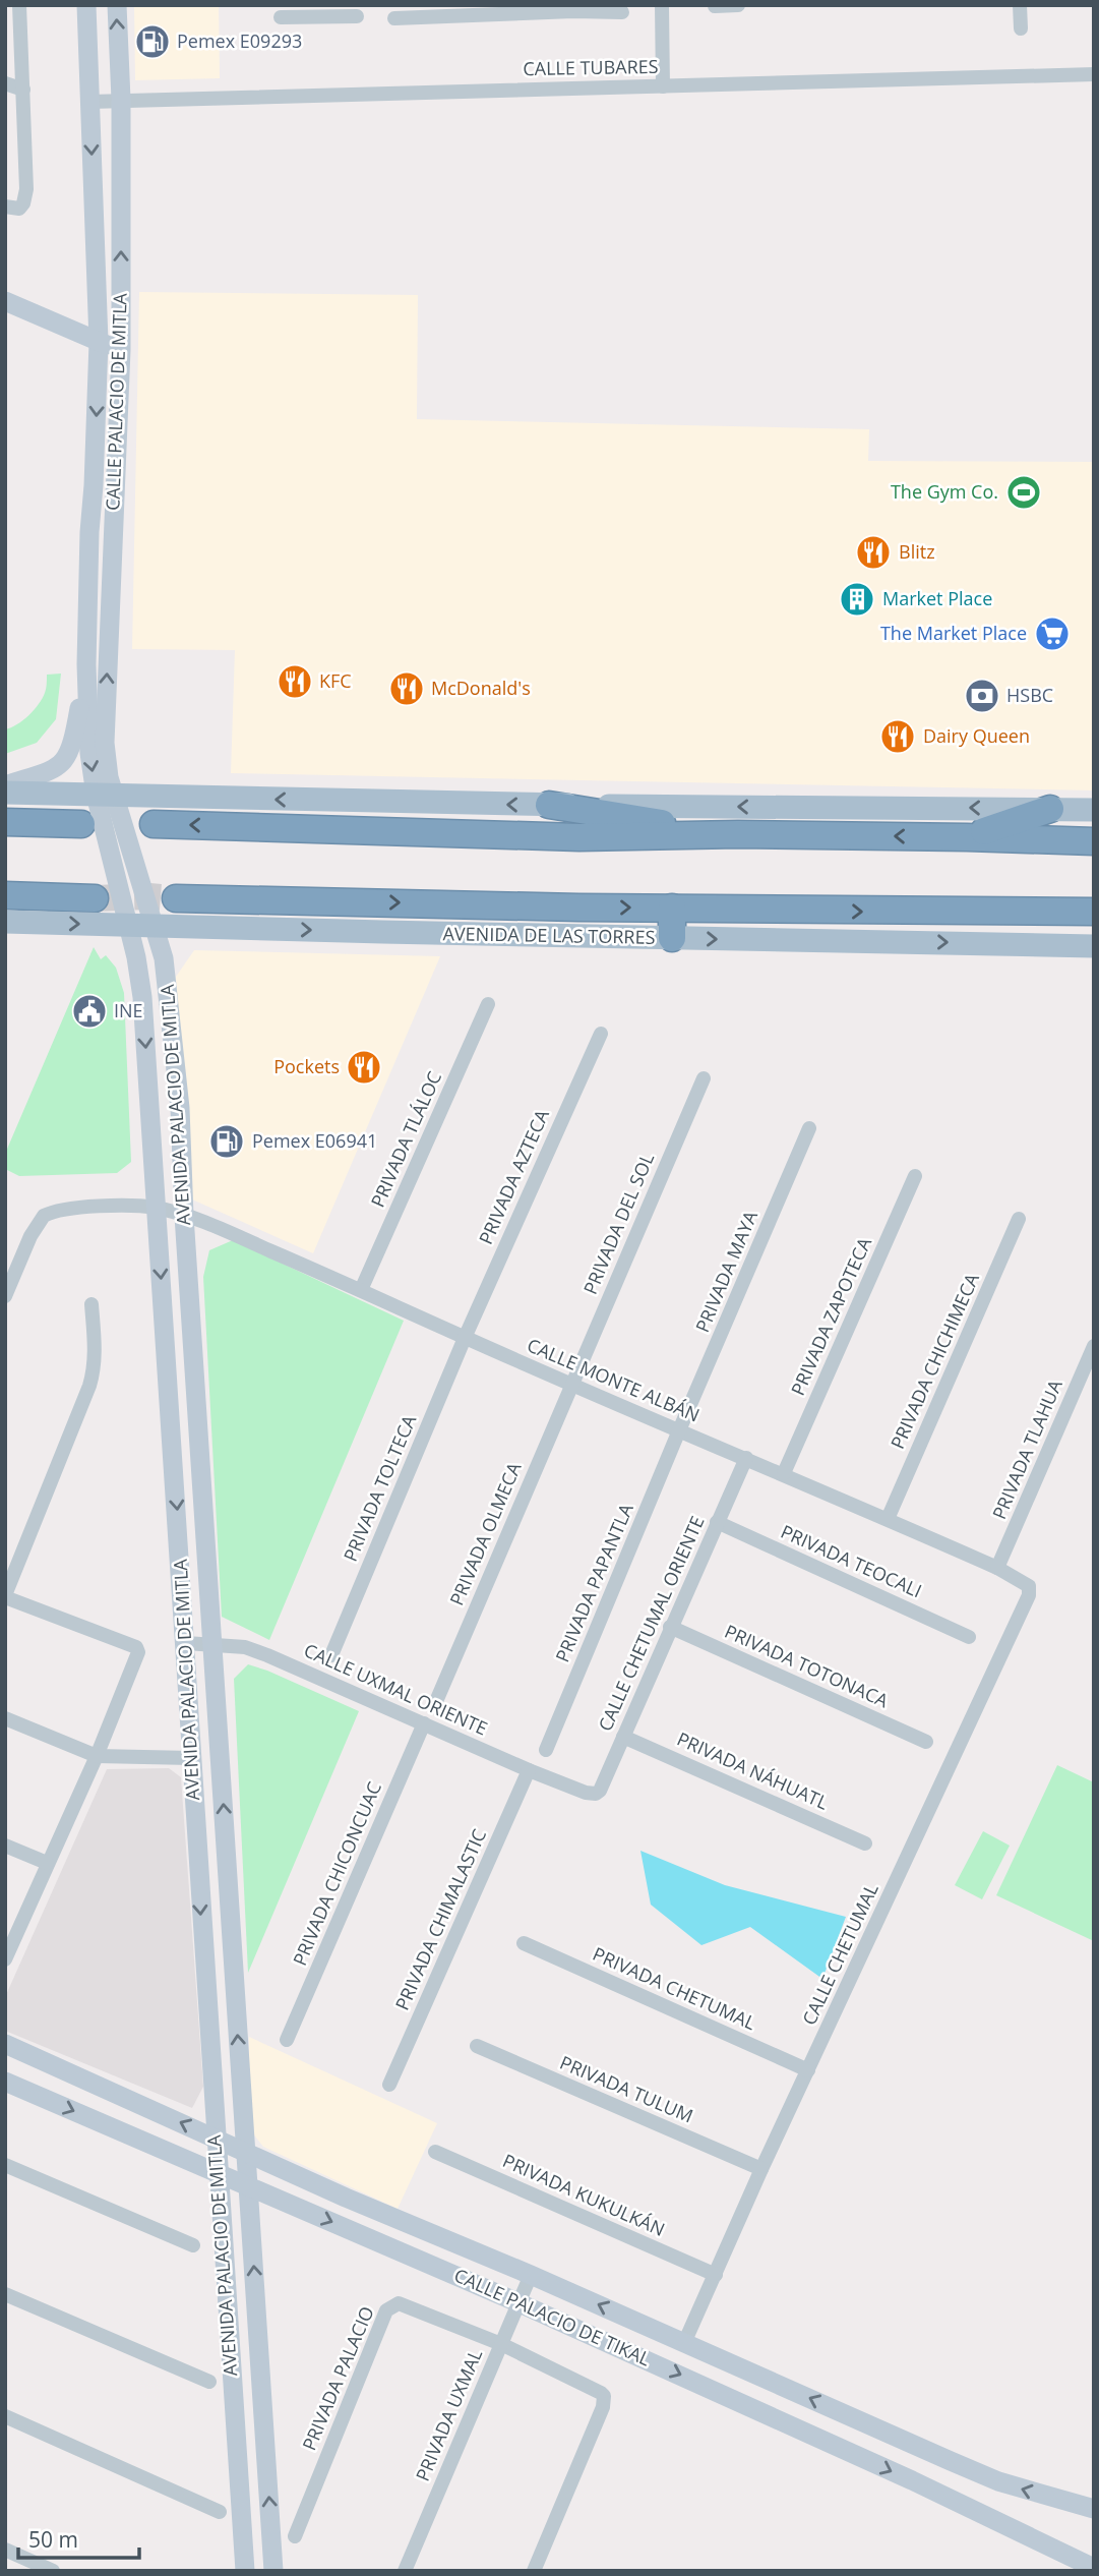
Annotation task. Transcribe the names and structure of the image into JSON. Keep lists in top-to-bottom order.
{
  "streets": {
    "highway": ["AVENIDA DE LAS TORRES"],
    "main road": ["CALLE PALACIO DE MITLA", "AVENIDA PALACIO DE MITLA", "CALLE PALACIO DE TIKAL"],
    "street": [
      "CALLE TUBARES",
      "PRIVADA TLÁLOC",
      "PRIVADA AZTECA",
      "PRIVADA DEL SOL",
      "PRIVADA MAYA",
      "PRIVADA ZAPOTECA",
      "PRIVADA CHICHIMECA",
      "CALLE MONTE ALBÁN",
      "PRIVADA TLAHUA",
      "PRIVADA TOLTECA",
      "PRIVADA OLMECA",
      "PRIVADA TEOCALI",
      "PRIVADA PAPANTLA",
      "CALLE CHETUMAL ORIENTE",
      "PRIVADA TOTONACA",
      "CALLE UXMAL ORIENTE",
      "PRIVADA NÁHUATL",
      "PRIVADA CHICONCUAC",
      "PRIVADA CHIMALASTIC",
      "CALLE CHETUMAL",
      "PRIVADA CHETUMAL",
      "PRIVADA TULUM",
      "PRIVADA KUKULKÁN",
      "PRIVADA PALACIO",
      "PRIVADA UXMAL"
    ]
  },
  "crossings": [
    ["CALLE TUBARES", "CALLE PALACIO DE MITLA"],
    ["CALLE PALACIO DE MITLA", "AVENIDA PALACIO DE MITLA"],
    ["AVENIDA DE LAS TORRES", "AVENIDA PALACIO DE MITLA"],
    ["AVENIDA PALACIO DE MITLA", "CALLE MONTE ALBÁN"],
    ["AVENIDA PALACIO DE MITLA", "CALLE UXMAL ORIENTE"],
    ["AVENIDA PALACIO DE MITLA", "CALLE PALACIO DE TIKAL"],
    ["PRIVADA TLÁLOC", "CALLE MONTE ALBÁN"],
    ["PRIVADA AZTECA", "CALLE MONTE ALBÁN"],
    ["PRIVADA AZTECA", "PRIVADA TOLTECA"],
    ["PRIVADA DEL SOL", "CALLE MONTE ALBÁN"],
    ["PRIVADA DEL SOL", "PRIVADA OLMECA"],
    ["PRIVADA MAYA", "CALLE MONTE ALBÁN"],
    ["PRIVADA MAYA", "PRIVADA PAPANTLA"],
    ["PRIVADA ZAPOTECA", "CALLE MONTE ALBÁN"],
    ["PRIVADA CHICHIMECA", "CALLE MONTE ALBÁN"],
    ["CALLE MONTE ALBÁN", "PRIVADA TLAHUA"],
    ["CALLE MONTE ALBÁN", "PRIVADA TOLTECA"],
    ["CALLE MONTE ALBÁN", "PRIVADA OLMECA"],
    ["CALLE MONTE ALBÁN", "PRIVADA PAPANTLA"],
    ["CALLE MONTE ALBÁN", "CALLE CHETUMAL ORIENTE"],
    ["CALLE MONTE ALBÁN", "CALLE CHETUMAL"],
    ["PRIVADA TEOCALI", "CALLE CHETUMAL ORIENTE"],
    ["CALLE CHETUMAL ORIENTE", "PRIVADA TOTONACA"],
    ["CALLE CHETUMAL ORIENTE", "CALLE UXMAL ORIENTE"],
    ["CALLE CHETUMAL ORIENTE", "PRIVADA NÁHUATL"],
    ["CALLE UXMAL ORIENTE", "PRIVADA CHICONCUAC"],
    ["CALLE UXMAL ORIENTE", "PRIVADA CHIMALASTIC"],
    ["CALLE CHETUMAL", "PRIVADA CHETUMAL"],
    ["CALLE CHETUMAL", "PRIVADA TULUM"],
    ["CALLE CHETUMAL", "PRIVADA KUKULKÁN"],
    ["CALLE CHETUMAL", "CALLE PALACIO DE TIKAL"],
    ["CALLE PALACIO DE TIKAL", "PRIVADA UXMAL"],
    ["PRIVADA PALACIO", "PRIVADA UXMAL"]
  ],
  "places": {
    "fuel station": ["Pemex E09293", "Pemex E06941"],
    "sports": ["The Gym Co."],
    "restaurant": [
      "Blitz",
      "KFC",
      "McDonald's",
      "Dairy Queen",
      "Pockets"
    ],
    "building": ["Market Place"],
    "supermarket": ["The Market Place"],
    "bank": ["HSBC"],
    "public building": ["INE"]
  },
  "scale_bar": "50 m"
}
